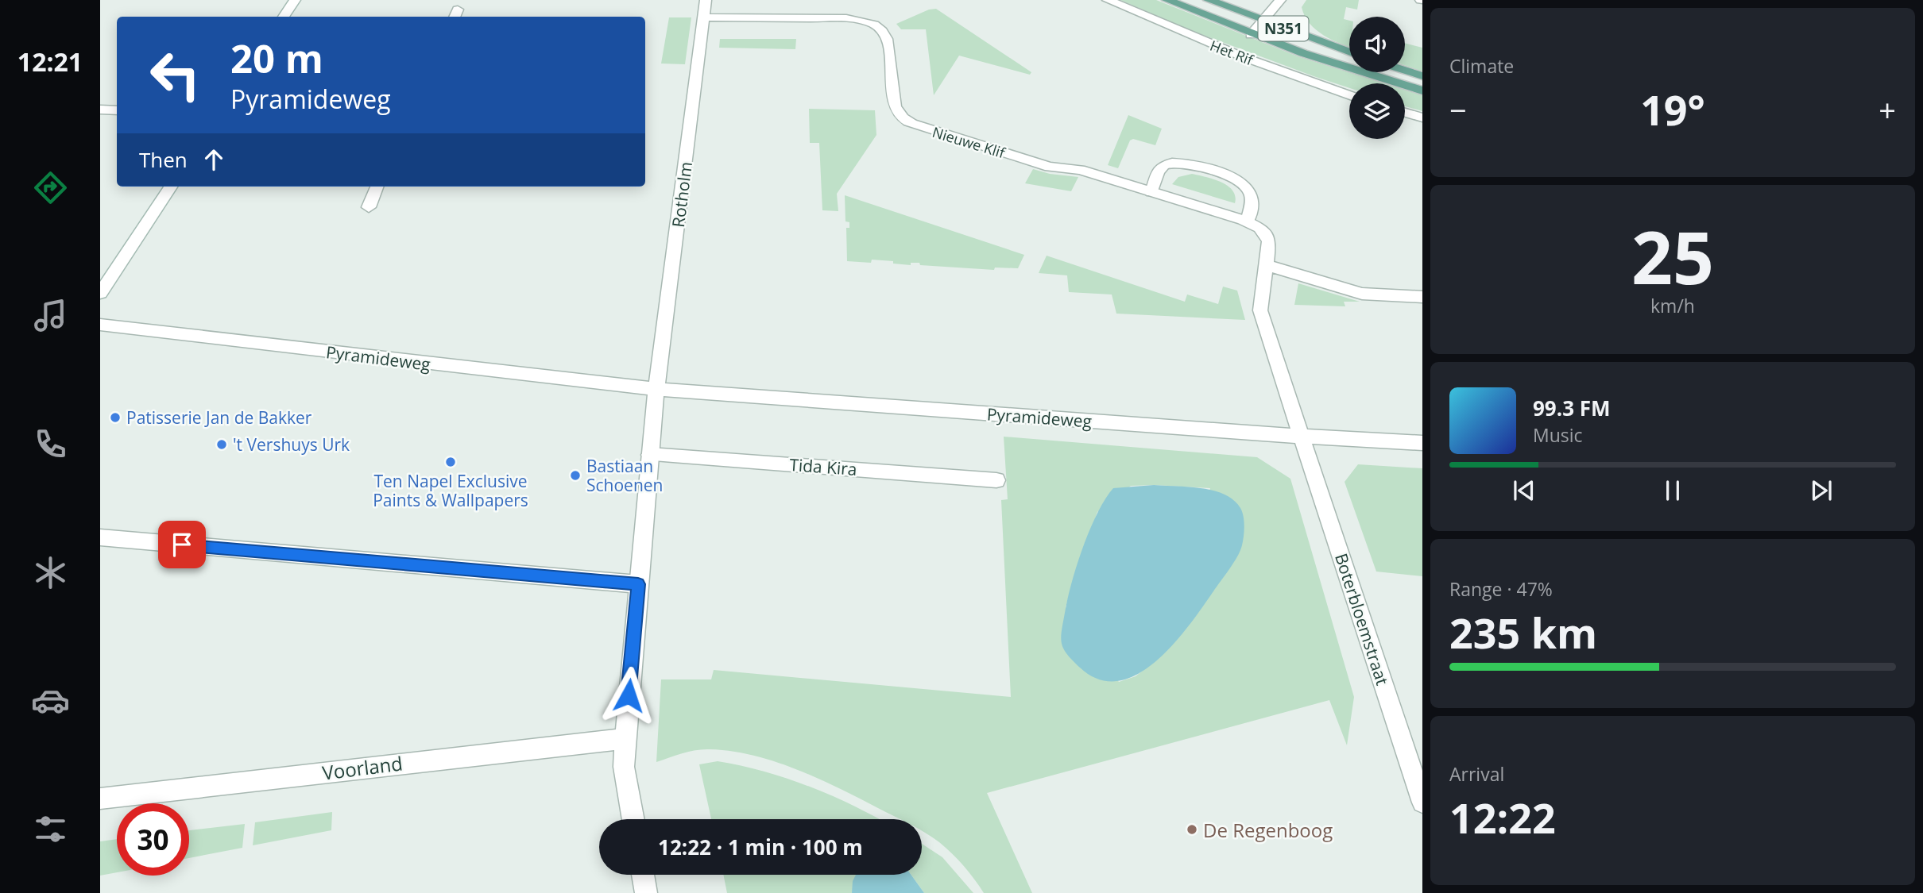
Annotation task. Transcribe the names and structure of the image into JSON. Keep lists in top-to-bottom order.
{
  "streets": {
    "main road": ["N351"],
    "street": [
      "Het Rif",
      "Nieuwe Klif",
      "Rotholm",
      "Pyramideweg",
      "Tida Kira",
      "Boterbloemstraat",
      "Voorland"
    ]
  },
  "crossings": [
    ["Nieuwe Klif", "Rotholm"],
    ["Nieuwe Klif", "Pyramideweg"],
    ["Nieuwe Klif", "Boterbloemstraat"],
    ["Rotholm", "Pyramideweg"],
    ["Pyramideweg", "Boterbloemstraat"]
  ],
  "places": [
    "Patisserie Jan de Bakker",
    "'t Vershuys Urk",
    "Ten Napel Exclusive Paints & Wallpapers",
    "Bastiaan Schoenen",
    "De Regenboog"
  ],
  "page": {
    "tabs": "12:21",
    "tile": [
      "Climate",
      ["25", "km/h"],
      ["Range · 47%", "235 km"],
      ["Arrival", "12:22"]
    ],
    "turn": ["20 m", "Pyramideweg"],
    "heat": ["−", "19°", "+"],
    "then": "Then",
    "song": ["99.3 FM", "Music"],
    "limit": "30",
    "trip": "12:22 · 1 min · 100 m"
  }
}
